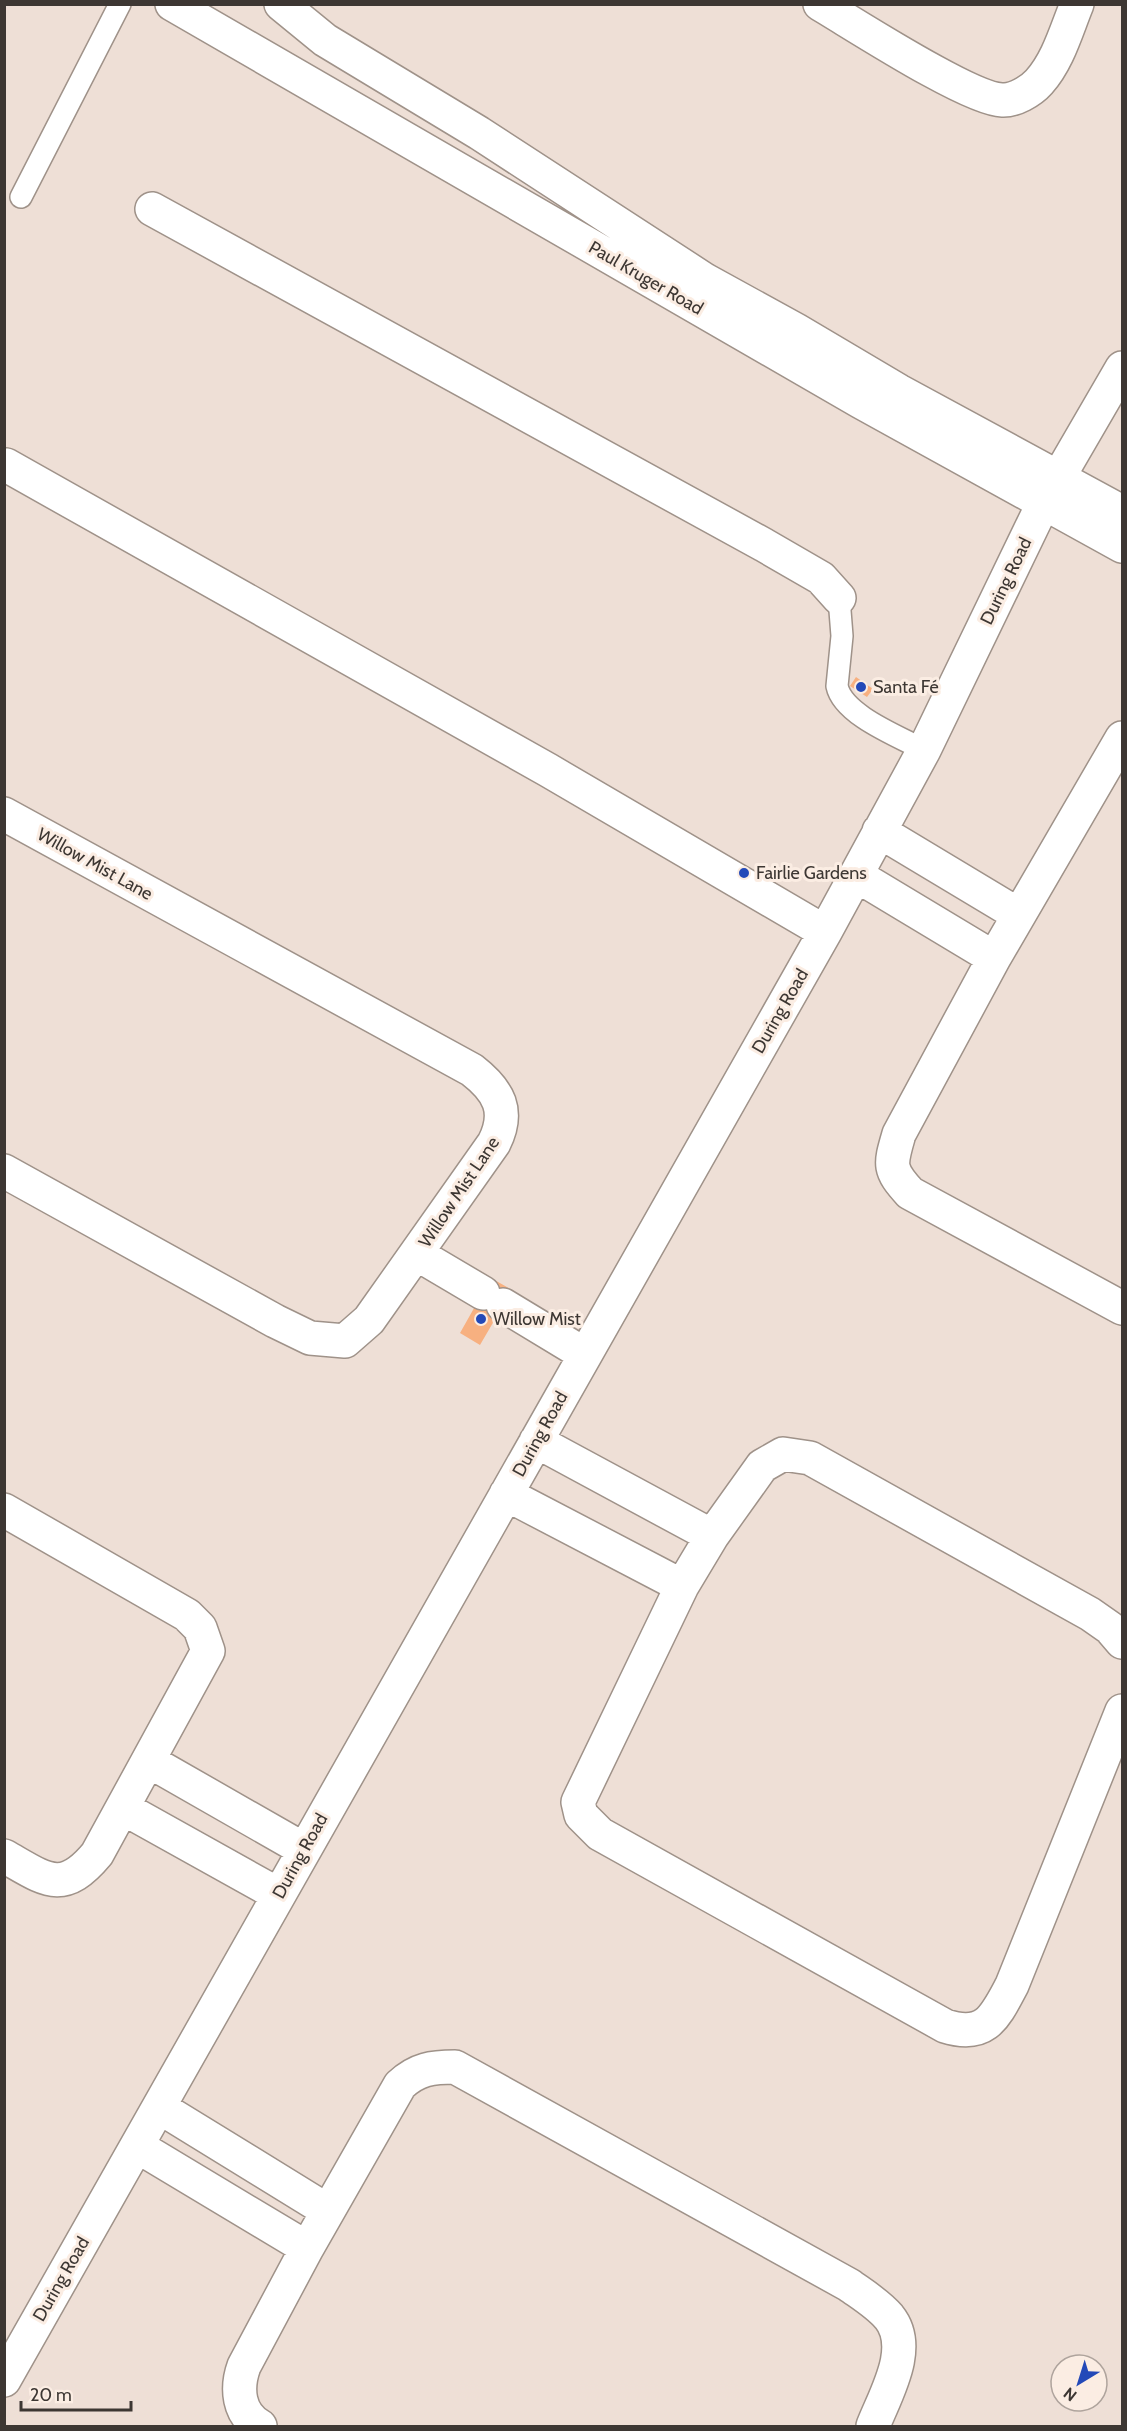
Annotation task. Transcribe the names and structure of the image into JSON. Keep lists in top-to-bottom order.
{
  "streets": {
    "street": ["Paul Kruger Road", "During Road", "Willow Mist Lane"]
  },
  "crossings": [
    ["Paul Kruger Road", "During Road"]
  ],
  "places": ["Santa Fé", "Fairlie Gardens", "Willow Mist"],
  "scale_bar": "20 m",
  "north": "bottom left"
}
